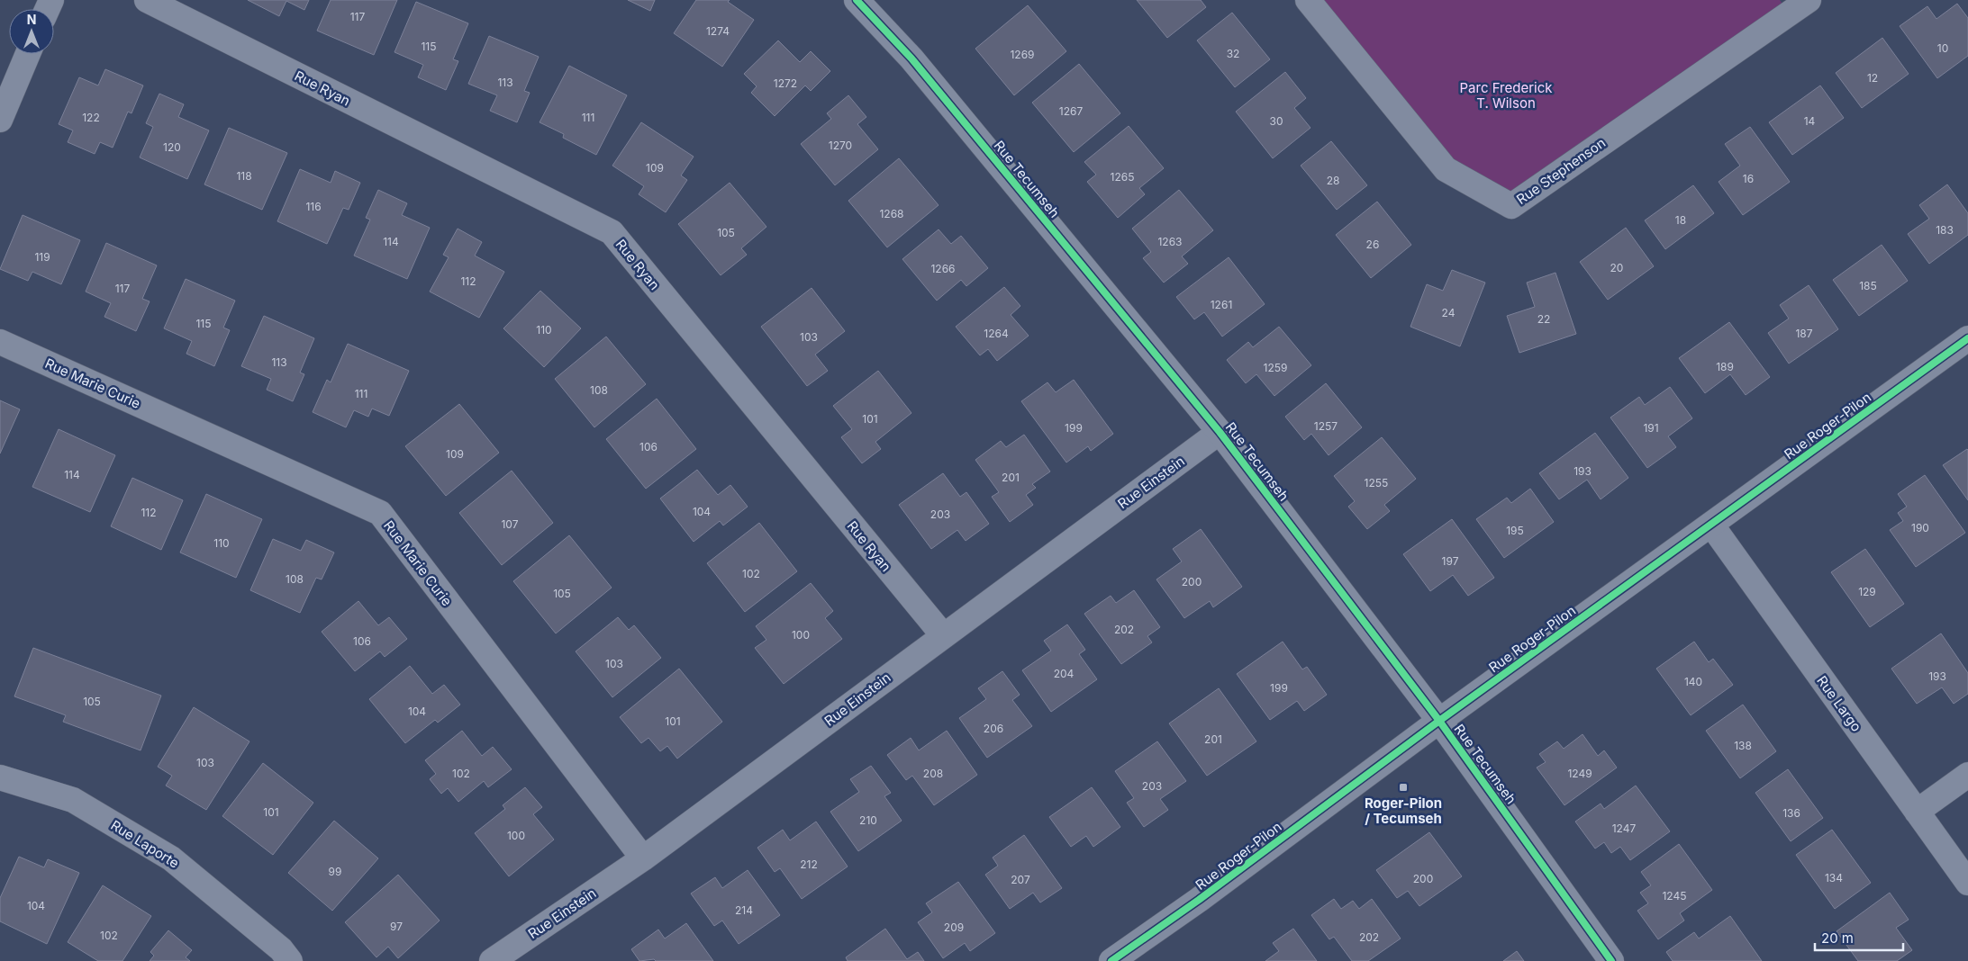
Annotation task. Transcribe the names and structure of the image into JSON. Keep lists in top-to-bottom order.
{
  "streets": {
    "street": [
      "Rue Ryan",
      "Rue Stephenson",
      "Rue Tecumseh",
      "Rue Marie Curie",
      "Rue Roger-Pilon",
      "Rue Einstein",
      "Rue Largo",
      "Rue Laporte"
    ]
  },
  "crossings": [
    ["Rue Ryan", "Rue Einstein"],
    ["Rue Tecumseh", "Rue Roger-Pilon"],
    ["Rue Tecumseh", "Rue Einstein"],
    ["Rue Marie Curie", "Rue Einstein"],
    ["Rue Roger-Pilon", "Rue Largo"]
  ],
  "parks": ["Parc Frederick T. Wilson"],
  "places": {
    "transit": ["Roger-Pilon / Tecumseh"]
  },
  "house_numbers": [
    "117",
    "1274",
    "115",
    "10",
    "32",
    "1269",
    "12",
    "113",
    "1272",
    "1267",
    "122",
    "111",
    "30",
    "14",
    "1270",
    "120",
    "109",
    "118",
    "1265",
    "16",
    "28",
    "116",
    "1268",
    "18",
    "183",
    "105",
    "114",
    "1263",
    "26",
    "119",
    "20",
    "1266",
    "112",
    "185",
    "117",
    "1261",
    "24",
    "22",
    "115",
    "110",
    "1264",
    "187",
    "103",
    "113",
    "189",
    "1259",
    "108",
    "111",
    "101",
    "1257",
    "199",
    "191",
    "106",
    "109",
    "193",
    "114",
    "201",
    "1255",
    "104",
    "112",
    "203",
    "107",
    "190",
    "195",
    "110",
    "197",
    "102",
    "108",
    "200",
    "129",
    "105",
    "202",
    "100",
    "106",
    "103",
    "204",
    "193",
    "140",
    "199",
    "105",
    "104",
    "101",
    "206",
    "201",
    "138",
    "103",
    "102",
    "208",
    "1249",
    "203",
    "101",
    "136",
    "210",
    "1247",
    "100",
    "212",
    "99",
    "134",
    "200",
    "207",
    "1245",
    "104",
    "214",
    "97",
    "209",
    "102",
    "202"
  ],
  "scale_bar": "20 m",
  "north": "top"
}
